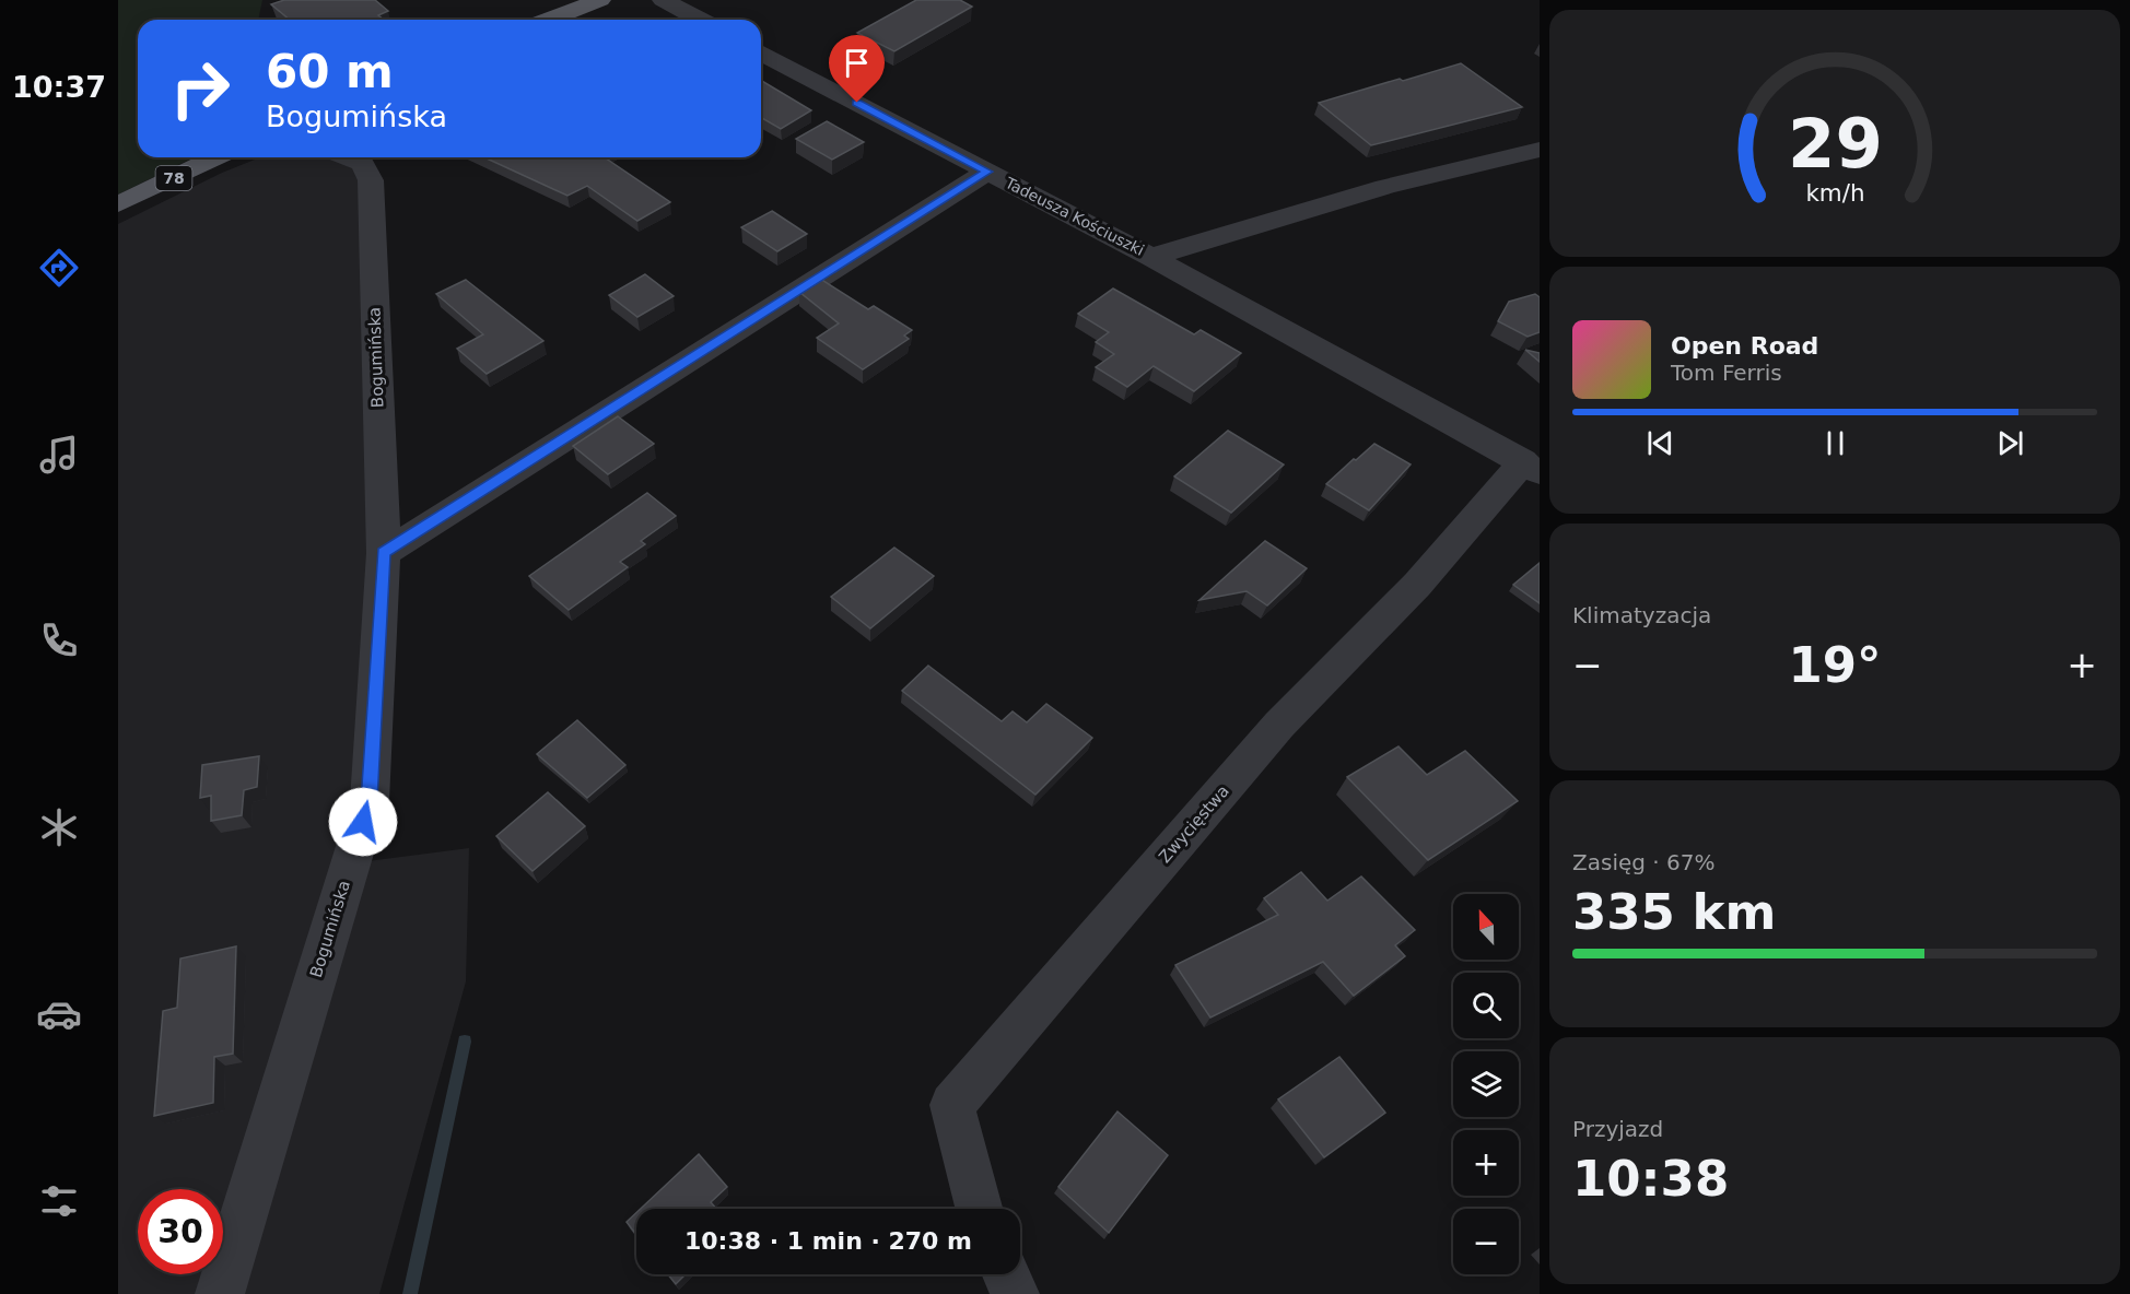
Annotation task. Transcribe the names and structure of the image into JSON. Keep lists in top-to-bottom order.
{
  "streets": {
    "main road": ["78"],
    "street": ["Tadeusza Kościuszki", "Bogumińska", "Zwycięstwa"]
  },
  "crossings": [
    ["Tadeusza Kościuszki", "Zwycięstwa"]
  ],
  "north": "top",
  "page": {
    "tabs": "10:37",
    "turn": ["60 m", "Bogumińska"],
    "song": ["Open Road", "Tom Ferris"],
    "tile": [
      "Klimatyzacja",
      ["Zasięg · 67%", "335 km"],
      ["Przyjazd", "10:38"]
    ],
    "heat": ["−", "19°", "+"],
    "map_buttons": ["+", "−"],
    "limit": "30",
    "trip": "10:38 · 1 min · 270 m",
    "gauge": ["29", "km/h"]
  }
}
